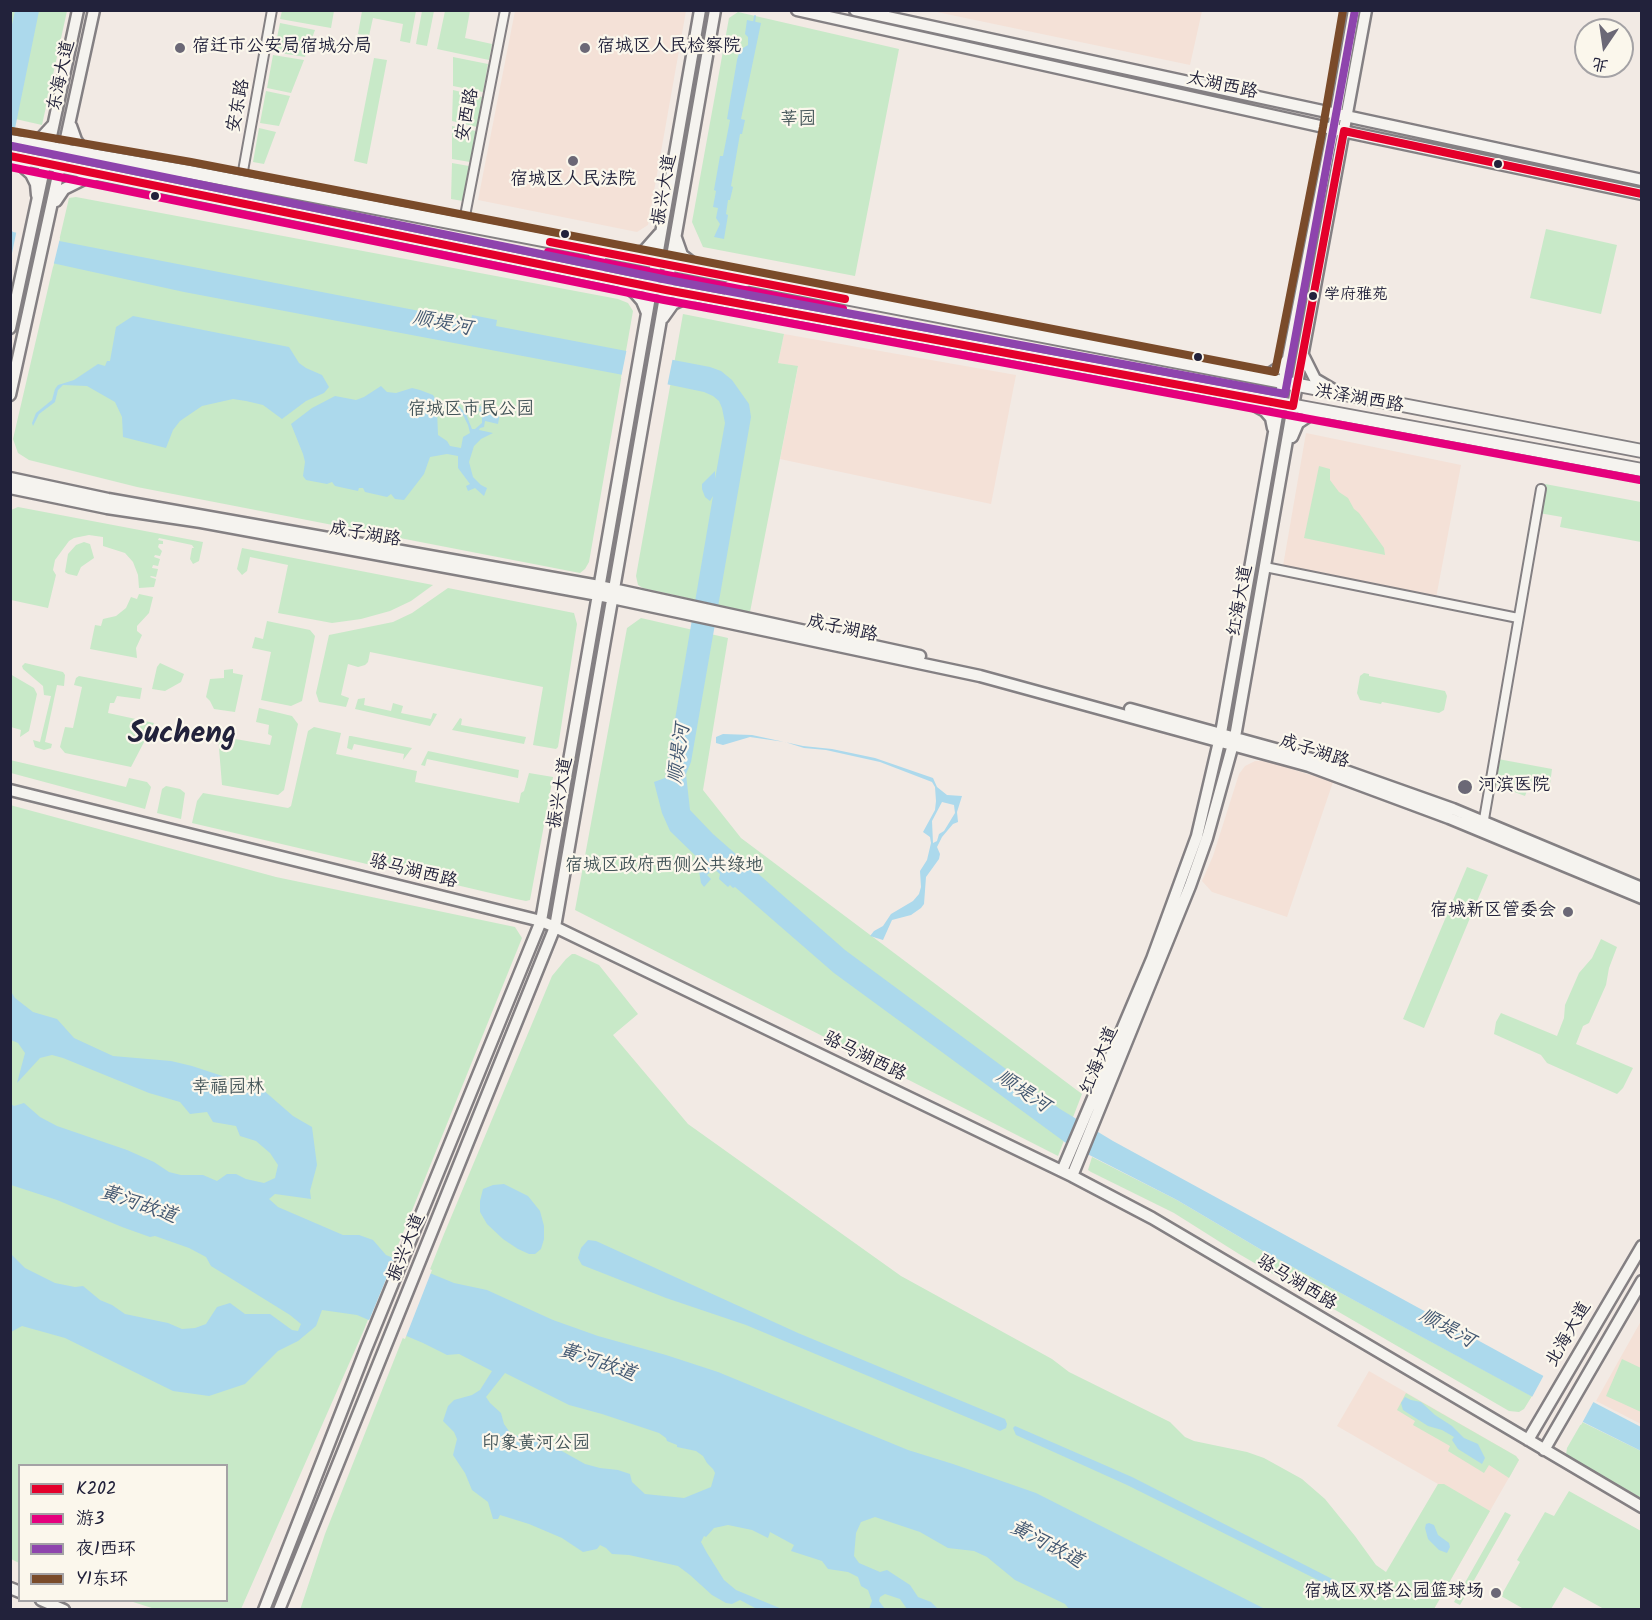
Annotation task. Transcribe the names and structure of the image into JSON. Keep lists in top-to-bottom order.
{
  "streets": {
    "main road": ["洪泽湖西路"],
    "street": [
      "东海大道",
      "太湖西路",
      "安东路",
      "安西路",
      "振兴大道",
      "成子湖路",
      "红海大道",
      "骆马湖西路",
      "北海大道"
    ]
  },
  "crossings": [
    ["东海大道", "洪泽湖西路"],
    ["太湖西路", "红海大道"],
    ["安西路", "洪泽湖西路"],
    ["振兴大道", "洪泽湖西路"],
    ["振兴大道", "成子湖路"],
    ["振兴大道", "骆马湖西路"],
    ["洪泽湖西路", "红海大道"],
    ["成子湖路", "红海大道"],
    ["红海大道", "骆马湖西路"],
    ["骆马湖西路", "北海大道"]
  ],
  "districts": ["Sucheng"],
  "water": ["顺堤河", "黄河故道"],
  "parks": [
    "莘园",
    "宿城区市民公园",
    "宿城区政府西侧公共绿地",
    "幸福园林",
    "印象黄河公园"
  ],
  "places": [
    "宿迁市公安局宿城分局",
    "宿城区人民检察院",
    "宿城区人民法院",
    "学府雅苑",
    "河滨医院",
    "宿城新区管委会",
    "宿城区双塔公园篮球场"
  ],
  "lines": [
    "transit line 夜1西环",
    "transit line Y1东环",
    "transit line K202",
    "transit line 游3"
  ],
  "legend": [
    "K202",
    "游3",
    "夜1西环",
    "Y1东环"
  ],
  "north": "bottom"
}
